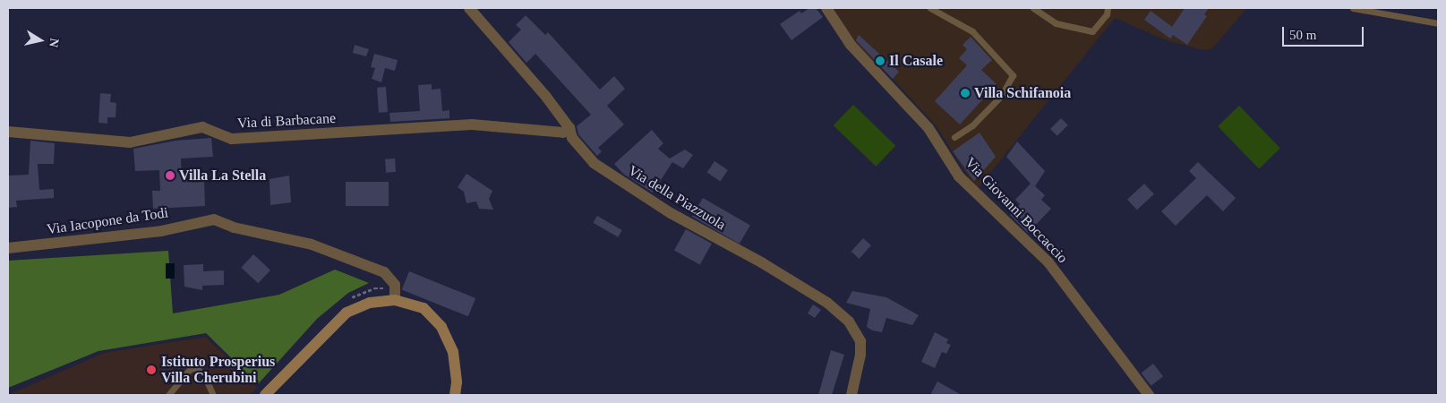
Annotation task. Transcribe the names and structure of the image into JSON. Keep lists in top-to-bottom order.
{
  "streets": {
    "street": [
      "Via di Barbacane",
      "Via della Piazzuola",
      "Via Giovanni Boccaccio",
      "Via Iacopone da Todi"
    ]
  },
  "crossings": [
    ["Via di Barbacane", "Via della Piazzuola"]
  ],
  "places": [
    "Il Casale",
    "Villa Schifanoia",
    "Villa La Stella",
    "Istituto Prosperius Villa Cherubini"
  ],
  "scale_bar": "50 m",
  "north": "right"
}
